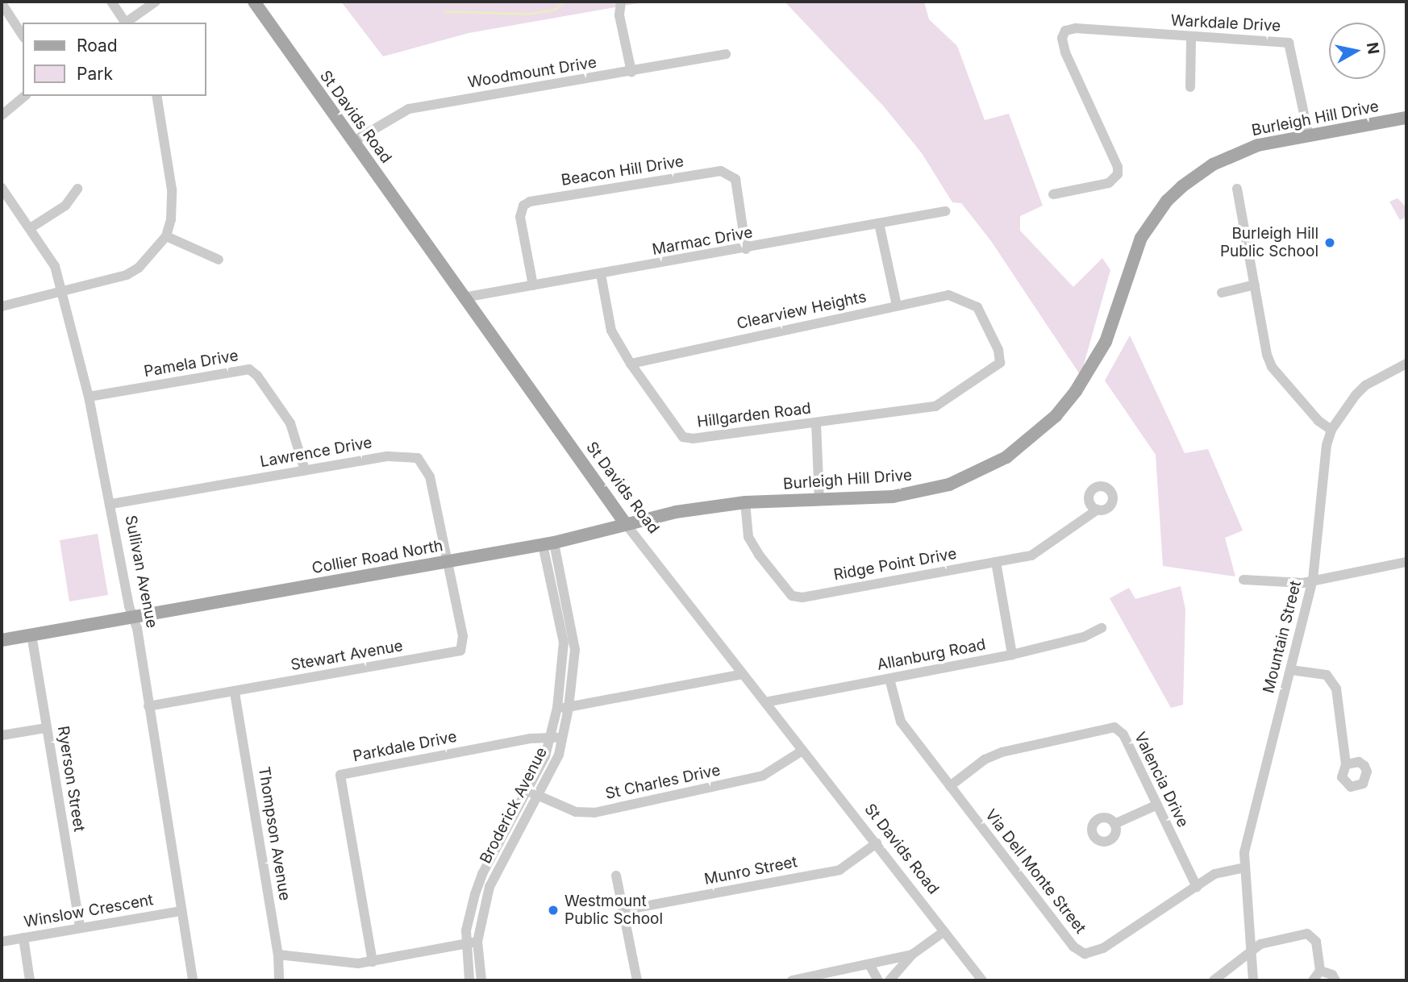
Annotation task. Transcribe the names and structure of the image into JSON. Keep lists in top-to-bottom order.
{
  "streets": {
    "main road": ["St Davids Road", "Burleigh Hill Drive", "Collier Road North"],
    "street": [
      "Warkdale Drive",
      "Woodmount Drive",
      "Beacon Hill Drive",
      "Marmac Drive",
      "Clearview Heights",
      "Pamela Drive",
      "Hillgarden Road",
      "Lawrence Drive",
      "Ridge Point Drive",
      "Sullivan Avenue",
      "Mountain Street",
      "Allanburg Road",
      "Stewart Avenue",
      "Parkdale Drive",
      "Ryerson Street",
      "Valencia Drive",
      "St Charles Drive",
      "Broderick Avenue",
      "Thompson Avenue",
      "Munro Street",
      "Via Dell Monte Street",
      "Winslow Crescent"
    ]
  },
  "crossings": [
    ["Warkdale Drive", "Burleigh Hill Drive"],
    ["Woodmount Drive", "St Davids Road"],
    ["St Davids Road", "Burleigh Hill Drive"],
    ["St Davids Road", "Marmac Drive"],
    ["St Davids Road", "Collier Road North"],
    ["St Davids Road", "Allanburg Road"],
    ["St Davids Road", "St Charles Drive"],
    ["St Davids Road", "Munro Street"],
    ["Burleigh Hill Drive", "Collier Road North"],
    ["Burleigh Hill Drive", "Ridge Point Drive"],
    ["Beacon Hill Drive", "Marmac Drive"],
    ["Marmac Drive", "Hillgarden Road"],
    ["Clearview Heights", "Hillgarden Road"],
    ["Pamela Drive", "Lawrence Drive"],
    ["Pamela Drive", "Sullivan Avenue"],
    ["Lawrence Drive", "Collier Road North"],
    ["Lawrence Drive", "Sullivan Avenue"],
    ["Lawrence Drive", "Stewart Avenue"],
    ["Collier Road North", "Sullivan Avenue"],
    ["Collier Road North", "Stewart Avenue"],
    ["Collier Road North", "Ryerson Street"],
    ["Collier Road North", "Broderick Avenue"],
    ["Sullivan Avenue", "Stewart Avenue"],
    ["Sullivan Avenue", "Winslow Crescent"],
    ["Mountain Street", "Via Dell Monte Street"],
    ["Allanburg Road", "Via Dell Monte Street"],
    ["Stewart Avenue", "Thompson Avenue"],
    ["Parkdale Drive", "Broderick Avenue"],
    ["Ryerson Street", "Winslow Crescent"],
    ["Valencia Drive", "Via Dell Monte Street"],
    ["St Charles Drive", "Broderick Avenue"]
  ],
  "places": ["Burleigh Hill Public School", "Westmount Public School"],
  "legend": ["Road", "Park"],
  "north": "right"
}
